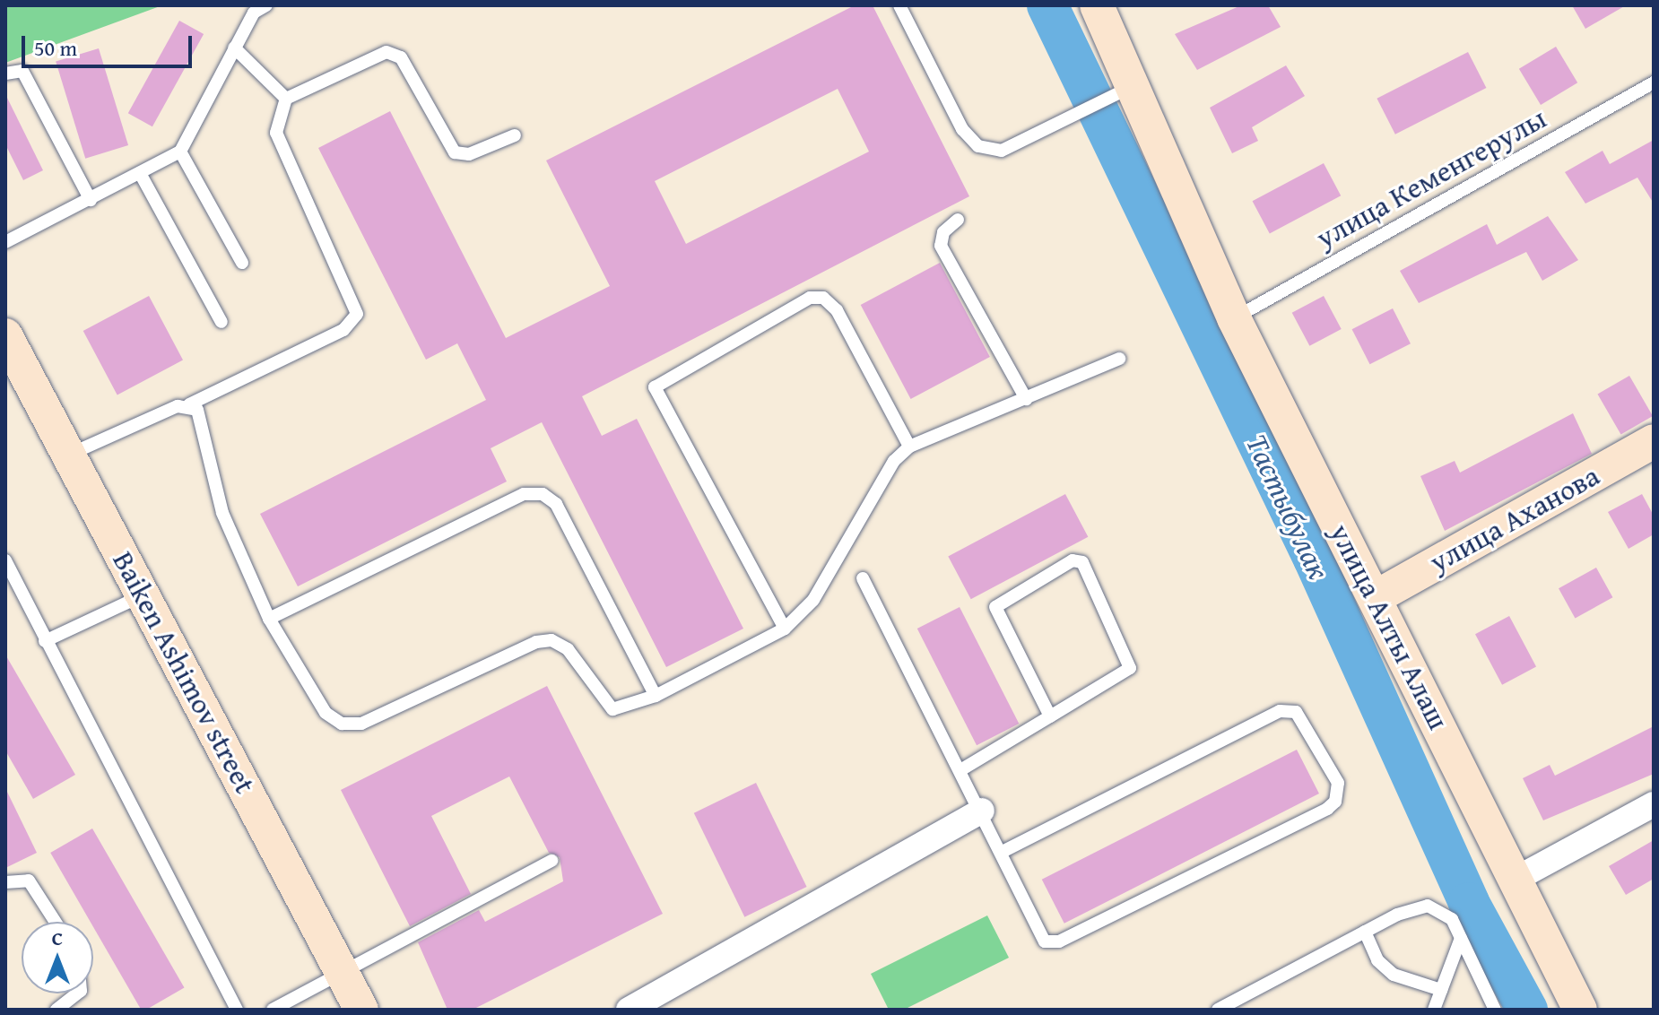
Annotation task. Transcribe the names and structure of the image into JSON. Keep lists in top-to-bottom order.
{
  "streets": {
    "street": ["улица Аханова", "улица Алты Алаш", "Baiken Ashimov street"],
    "lane": ["улица Кеменгерулы"]
  },
  "crossings": [
    ["улица Кеменгерулы", "улица Алты Алаш"],
    ["улица Аханова", "улица Алты Алаш"]
  ],
  "water": ["Тастыбулак"],
  "scale_bar": "50 m",
  "north": "top"
}
